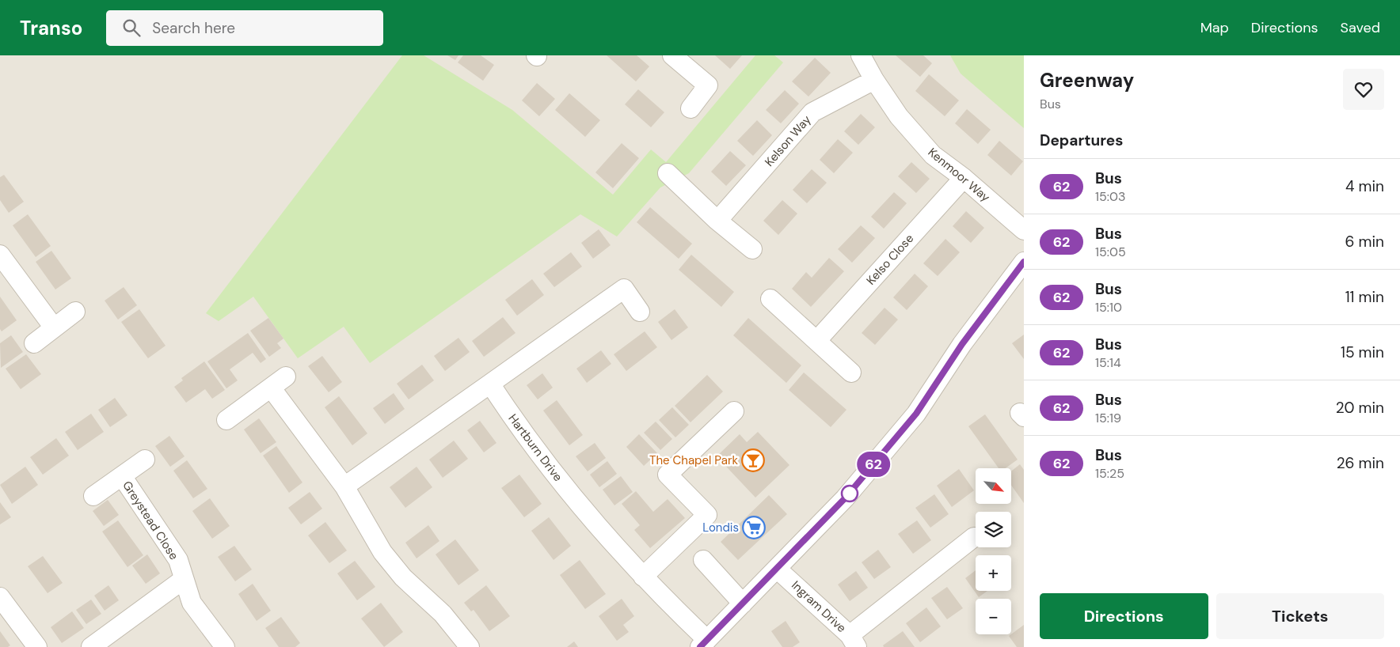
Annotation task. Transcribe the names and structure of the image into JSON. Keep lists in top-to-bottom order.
{
  "streets": {
    "street": [
      "Kelson Way",
      "Kenmoor Way",
      "Kelso Close",
      "Hartburn Drive",
      "Greystead Close",
      "Ingram Drive"
    ]
  },
  "crossings": [
    ["Kelson Way", "Kenmoor Way"],
    ["Kenmoor Way", "Kelso Close"]
  ],
  "places": {
    "bar": ["The Chapel Park"],
    "supermarket": ["Londis"]
  },
  "lines": ["bus line 62"],
  "north": "bottom right",
  "page": {
    "header": "Transo",
    "search": "Search here",
    "nav": ["Map", "Directions", "Saved"],
    "on_map": "62",
    "heading": [
      ["Greenway", "Bus"],
      "Departures"
    ],
    "list": [
      {
        "mark": "62",
        "name": "Bus",
        "note": "15:03",
        "value": "4 min"
      },
      {
        "mark": "62",
        "name": "Bus",
        "note": "15:05",
        "value": "6 min"
      },
      {
        "mark": "62",
        "name": "Bus",
        "note": "15:10",
        "value": "11 min"
      },
      {
        "mark": "62",
        "name": "Bus",
        "note": "15:14",
        "value": "15 min"
      },
      {
        "mark": "62",
        "name": "Bus",
        "note": "15:19",
        "value": "20 min"
      },
      {
        "mark": "62",
        "name": "Bus",
        "note": "15:25",
        "value": "26 min"
      }
    ],
    "map_buttons": ["+", "−"],
    "buttons": ["Directions", "Tickets"]
  }
}
